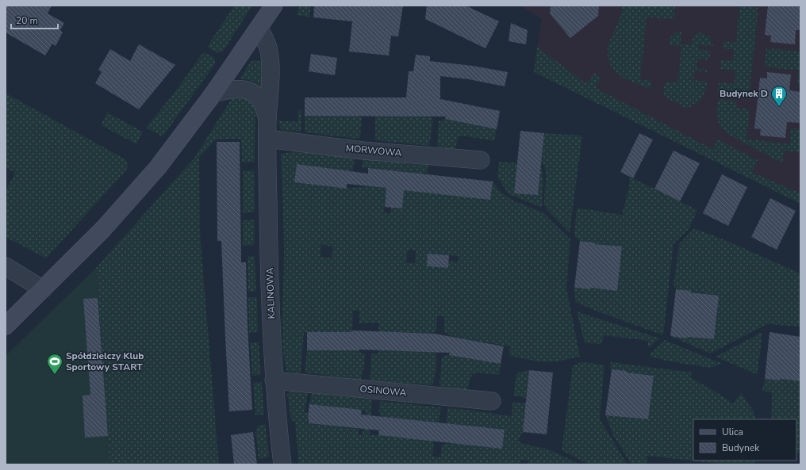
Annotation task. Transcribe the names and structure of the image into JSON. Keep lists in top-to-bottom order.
{
  "streets": {
    "street": ["MORWOWA", "KALINOWA", "OSINOWA"]
  },
  "crossings": [
    ["MORWOWA", "KALINOWA"],
    ["KALINOWA", "OSINOWA"]
  ],
  "places": {
    "building": ["Budynek D"],
    "sports": ["Spółdzielczy Klub Sportowy START"]
  },
  "legend": ["Ulica", "Budynek"],
  "scale_bar": "20 m"
}
